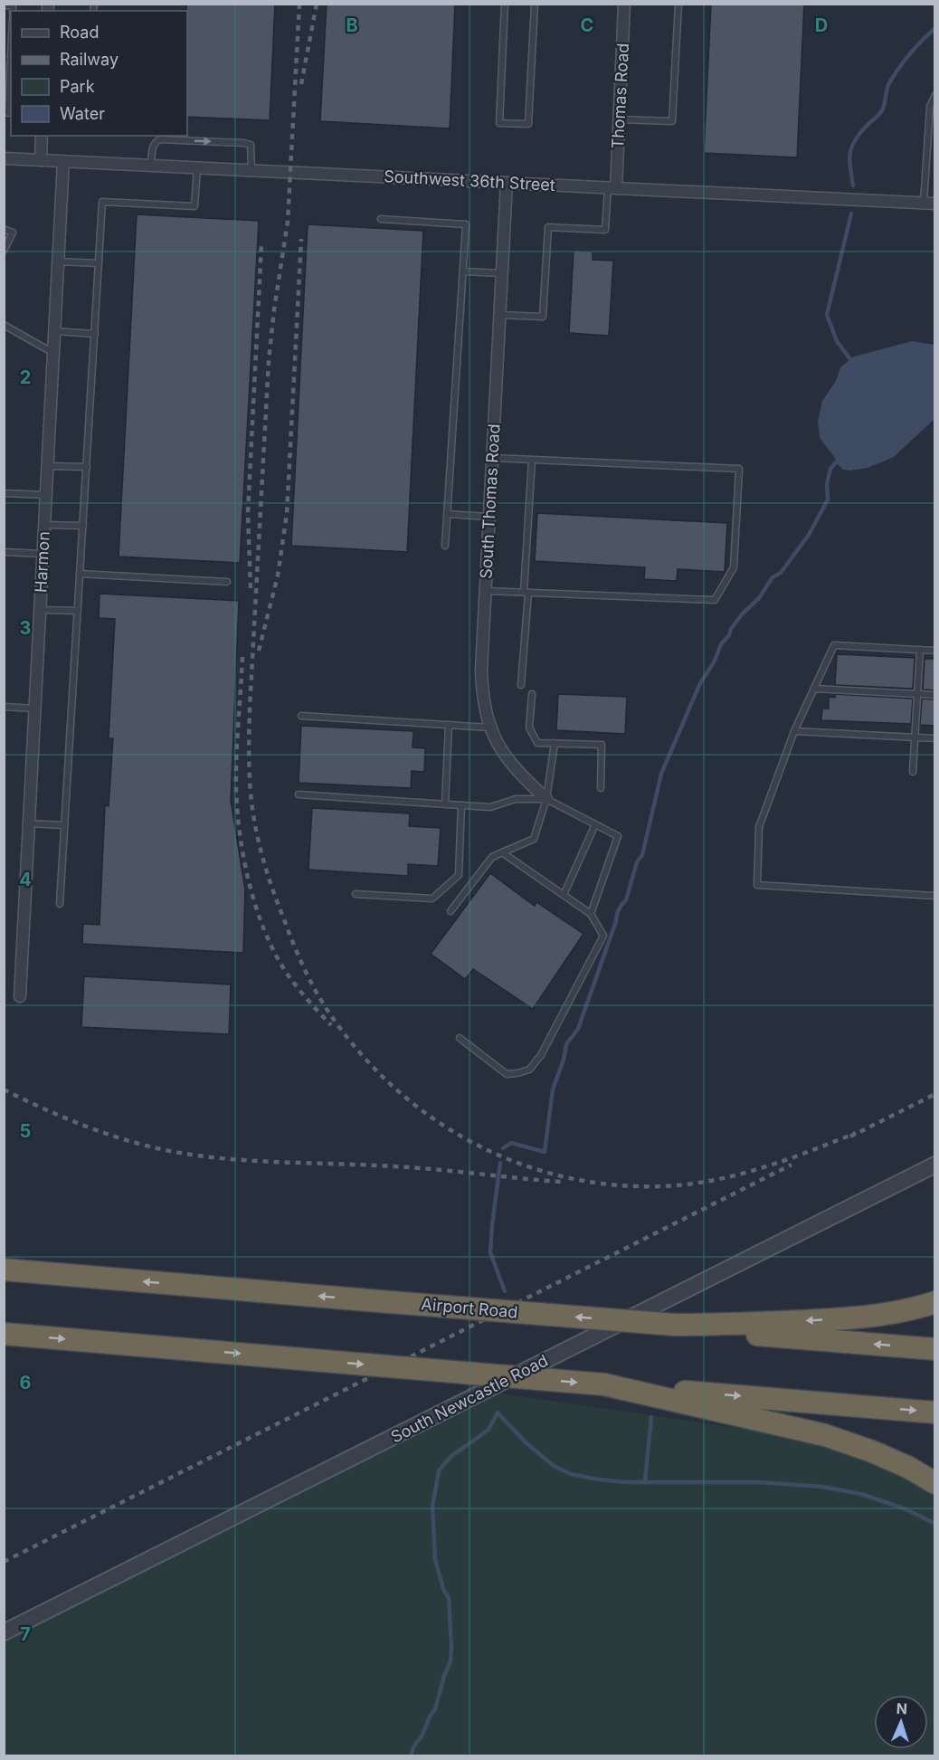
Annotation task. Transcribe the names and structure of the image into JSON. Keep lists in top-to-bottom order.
{
  "streets": {
    "highway": ["Airport Road"],
    "street": [
      "Thomas Road",
      "Southwest 36th Street",
      "South Thomas Road",
      "Harmon",
      "South Newcastle Road"
    ]
  },
  "crossings": [
    ["Thomas Road", "Southwest 36th Street"],
    ["Southwest 36th Street", "South Thomas Road"],
    ["Southwest 36th Street", "Harmon"]
  ],
  "legend": [
    "Road",
    "Railway",
    "Park",
    "Water"
  ],
  "north": "top",
  "grid": {
    "columns": ["B", "C", "D"],
    "rows": [
      "2",
      "3",
      "4",
      "5",
      "6",
      "7"
    ]
  }
}
